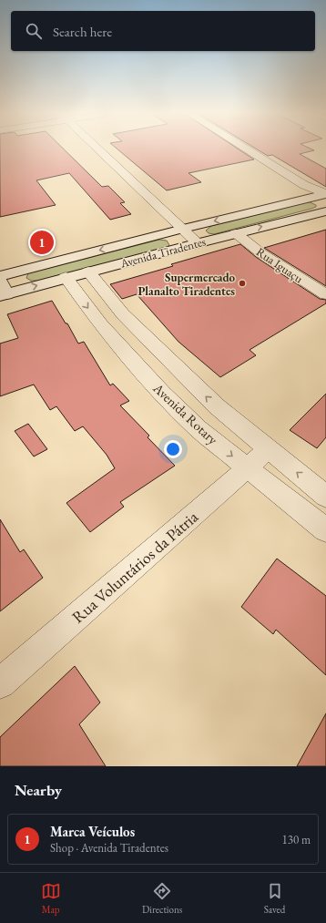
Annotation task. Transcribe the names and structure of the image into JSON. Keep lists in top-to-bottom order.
{
  "streets": {
    "main road": ["Avenida Tiradentes"],
    "street": ["Rua Iguaçu", "Avenida Rotary", "Rua Voluntários da Pátria"]
  },
  "crossings": [
    ["Avenida Tiradentes", "Rua Iguaçu"],
    ["Avenida Tiradentes", "Avenida Rotary"],
    ["Avenida Rotary", "Rua Voluntários da Pátria"]
  ],
  "places": ["Supermercado Planalto Tiradentes"],
  "page": {
    "search": "Search here",
    "pins": "1",
    "heading": "Nearby",
    "list": [
      {
        "mark": "1",
        "name": "Marca Veículos",
        "note": "Shop · Avenida Tiradentes",
        "value": "130 m"
      }
    ],
    "nav": ["Map", "Directions", "Saved"]
  }
}
